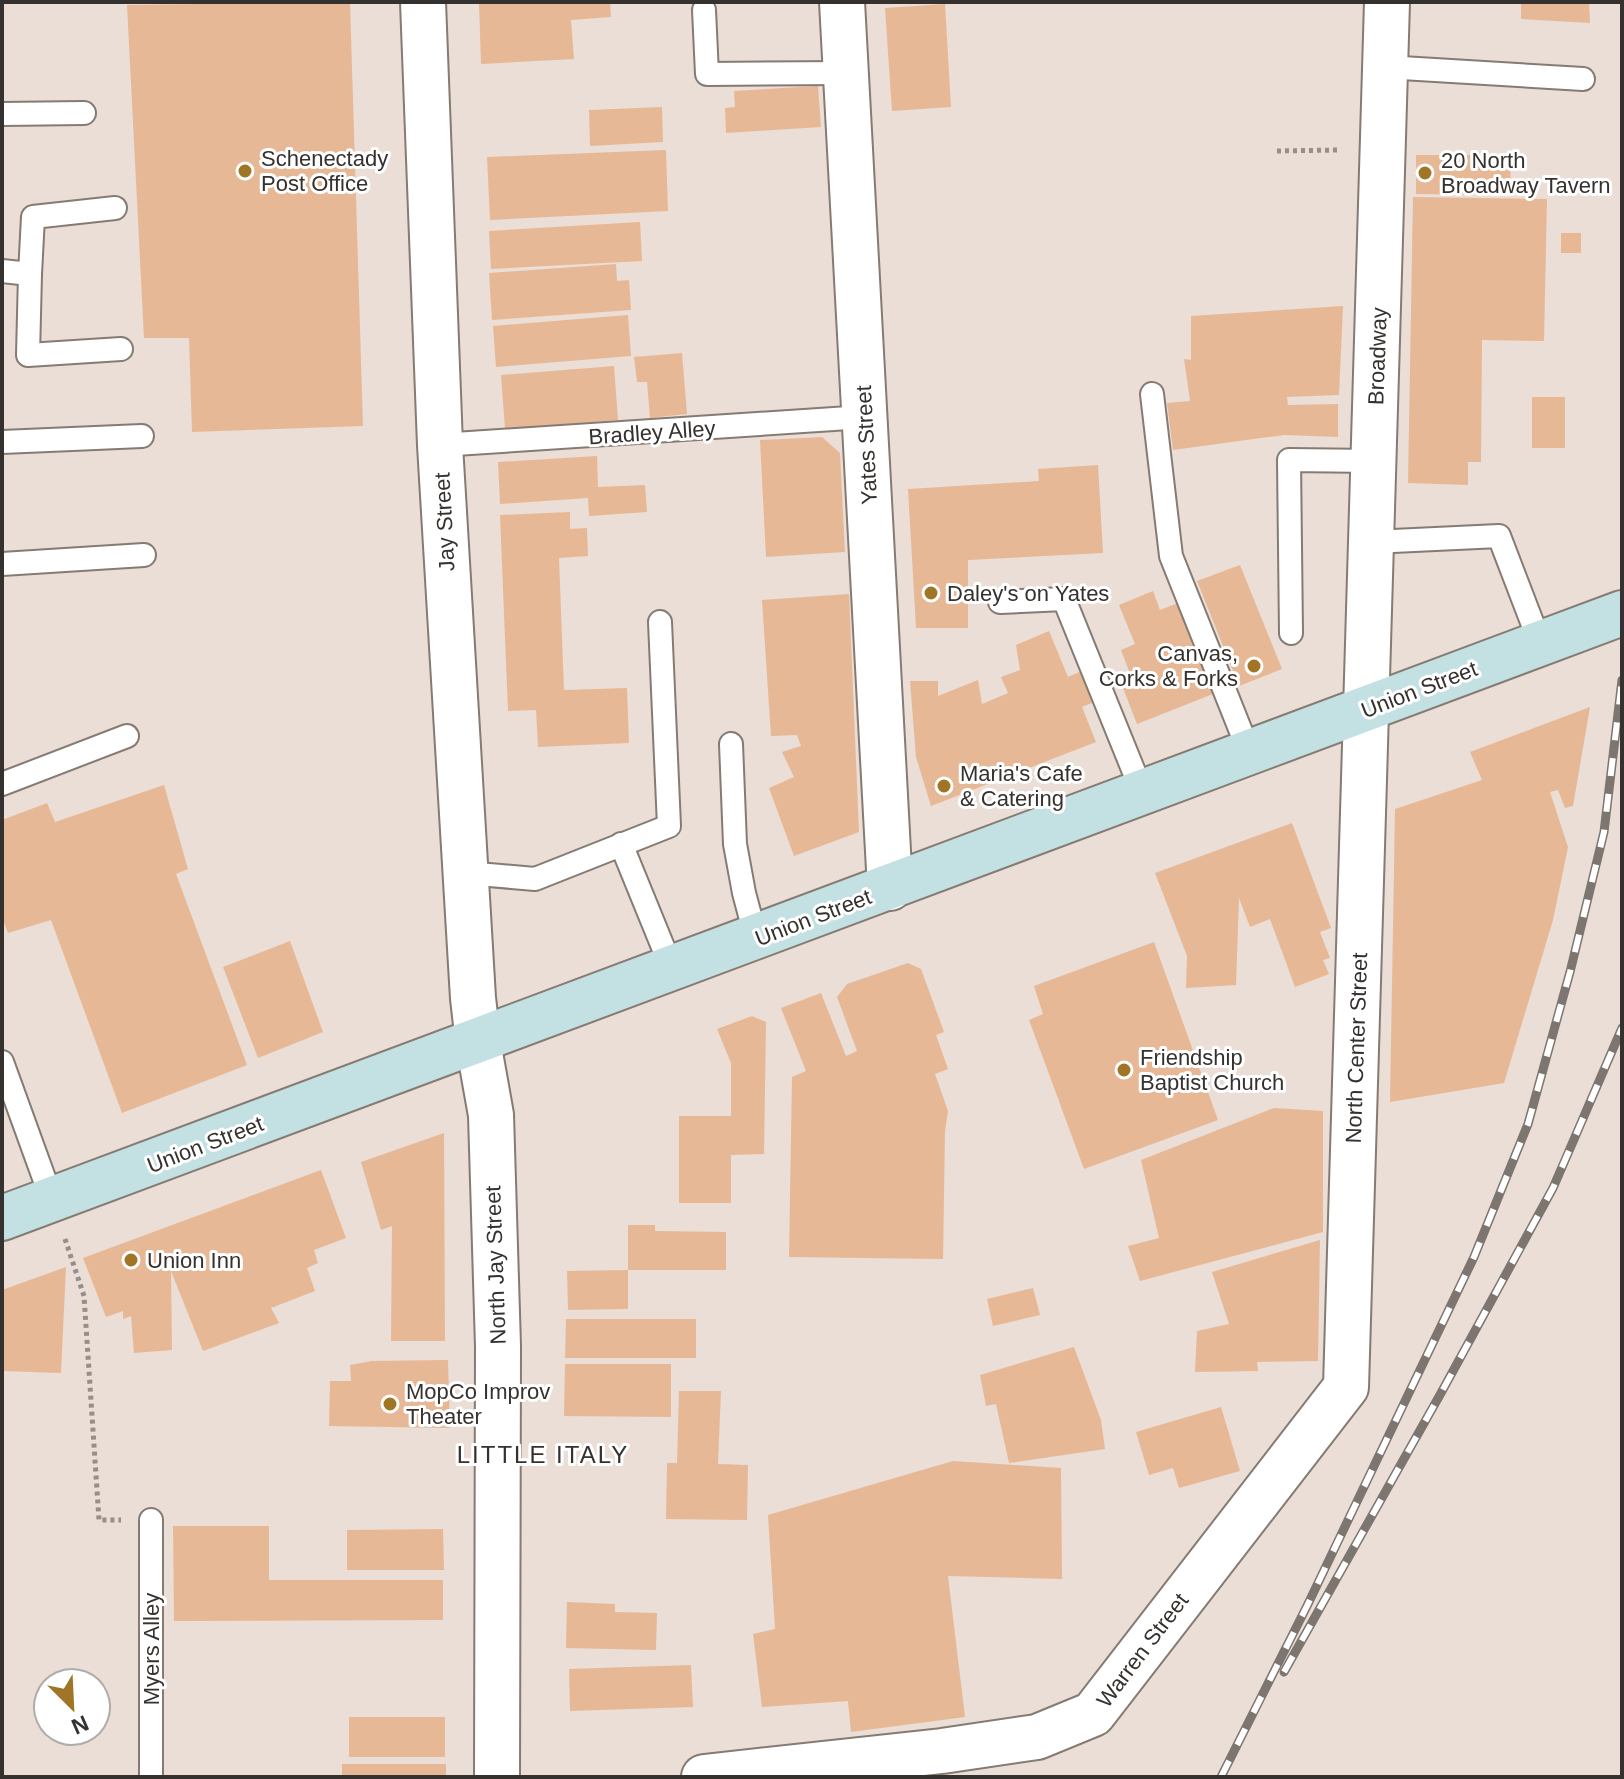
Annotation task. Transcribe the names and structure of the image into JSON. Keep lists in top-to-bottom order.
{
  "streets": {
    "main road": ["Union Street"],
    "street": [
      "Broadway",
      "Yates Street",
      "Jay Street",
      "North Center Street",
      "North Jay Street",
      "Warren Street"
    ],
    "lane": ["Bradley Alley", "Myers Alley"]
  },
  "crossings": [
    ["Broadway", "Union Street"],
    ["Broadway", "North Center Street"],
    ["Bradley Alley", "Yates Street"],
    ["Bradley Alley", "Jay Street"],
    ["Yates Street", "Union Street"],
    ["Jay Street", "Union Street"],
    ["Jay Street", "North Jay Street"],
    ["Union Street", "North Center Street"],
    ["Union Street", "North Jay Street"],
    ["North Center Street", "Warren Street"]
  ],
  "districts": ["LITTLE ITALY"],
  "places": [
    "Schenectady Post Office",
    "20 North Broadway Tavern",
    "Daley's on Yates",
    "Canvas, Corks & Forks",
    "Maria's Cafe & Catering",
    "Friendship Baptist Church",
    "Union Inn",
    "MopCo Improv Theater"
  ],
  "north": "bottom right"
}
